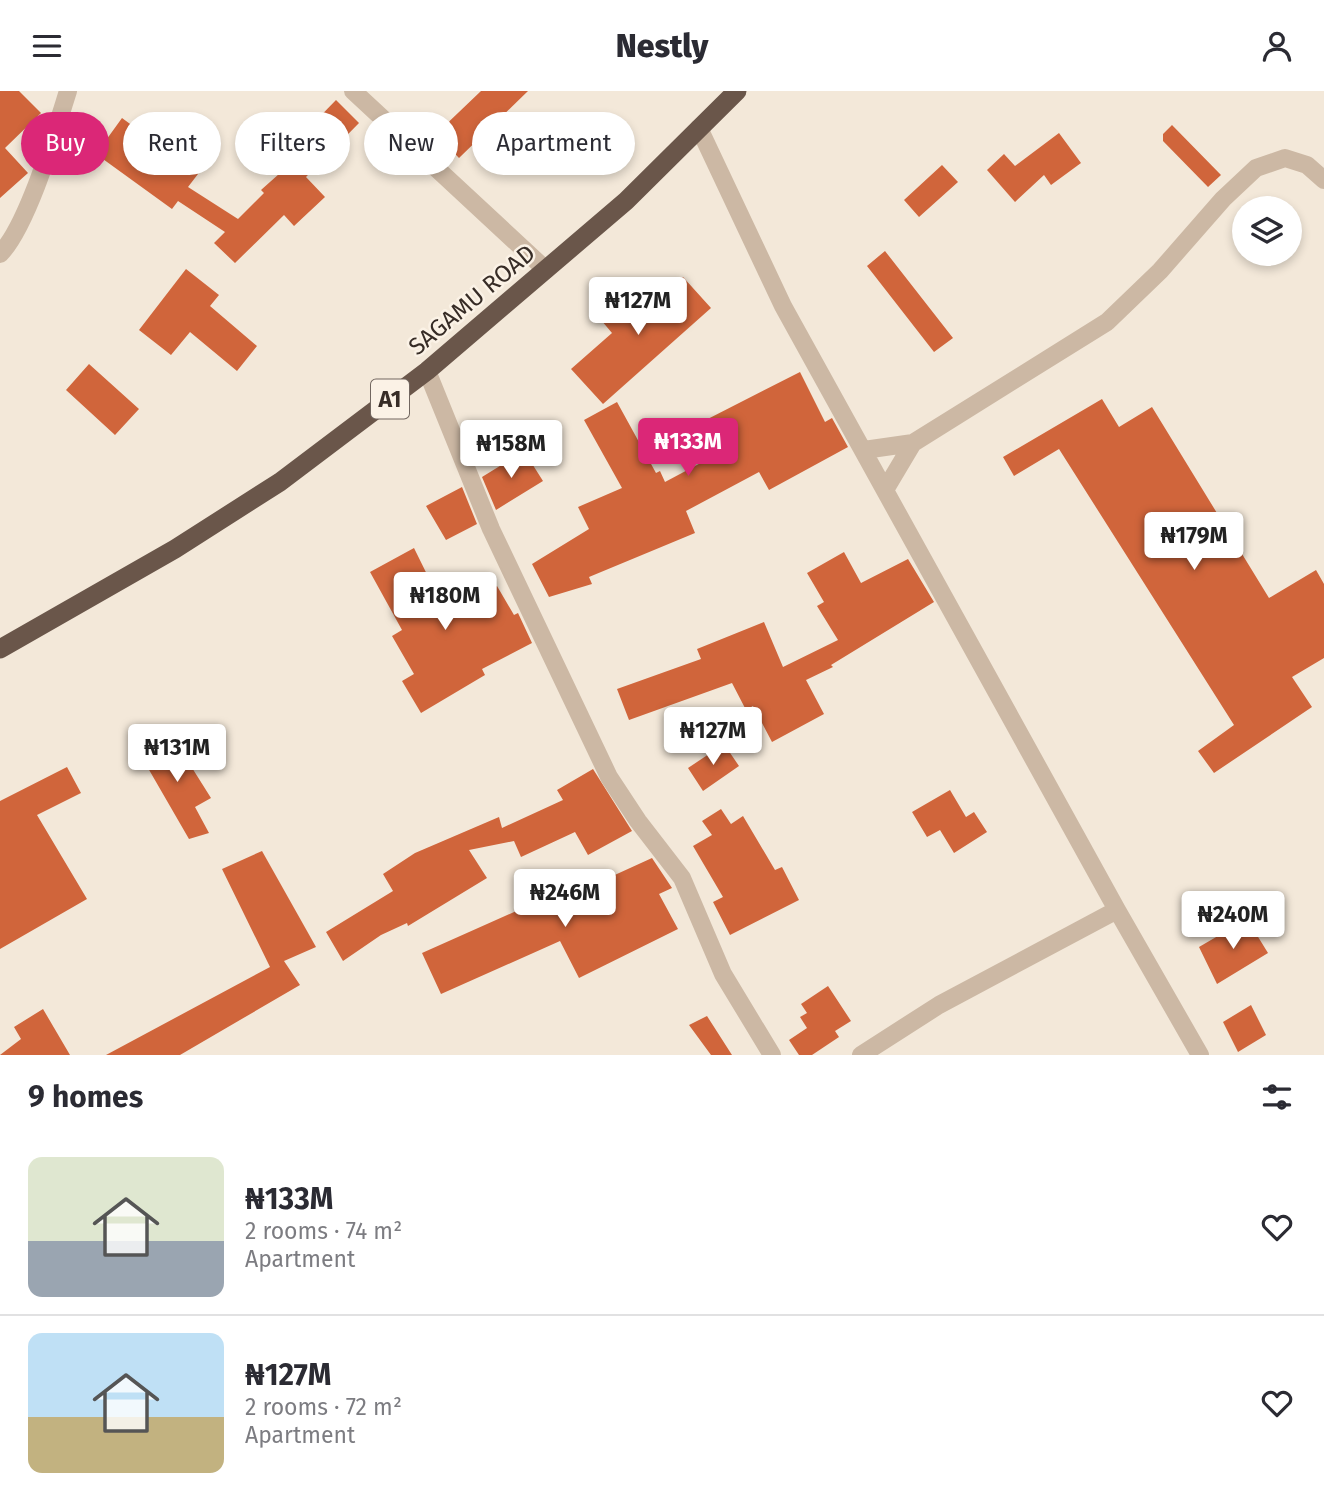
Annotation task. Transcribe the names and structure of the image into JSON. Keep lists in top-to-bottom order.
{
  "streets": {
    "highway": ["SAGAMU ROAD", "A1"]
  },
  "page": {
    "header": "Nestly",
    "chip": [
      "Buy",
      "Rent",
      "Filters",
      "New",
      "Apartment"
    ],
    "price": [
      "₦127M",
      "₦133M",
      "₦158M",
      "₦179M",
      "₦180M",
      "₦127M",
      "₦131M",
      "₦246M",
      "₦240M"
    ],
    "heading": "9 homes",
    "list": [
      {
        "name": "₦133M",
        "note": "2 rooms · 74 m² · Apartment"
      },
      {
        "name": "₦127M",
        "note": "2 rooms · 72 m² · Apartment"
      }
    ]
  }
}
